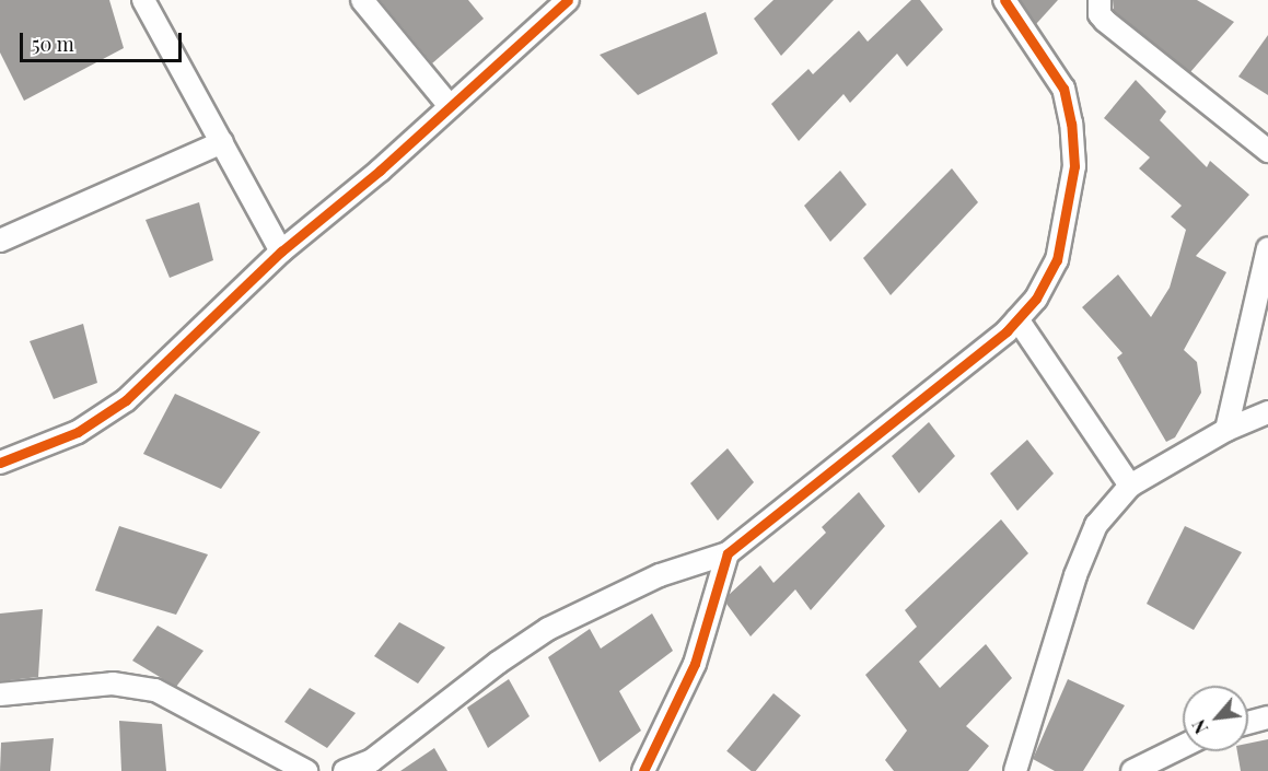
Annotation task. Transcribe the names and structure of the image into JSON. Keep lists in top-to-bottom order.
{
  "scale_bar": "50 m",
  "north": "bottom left"
}
